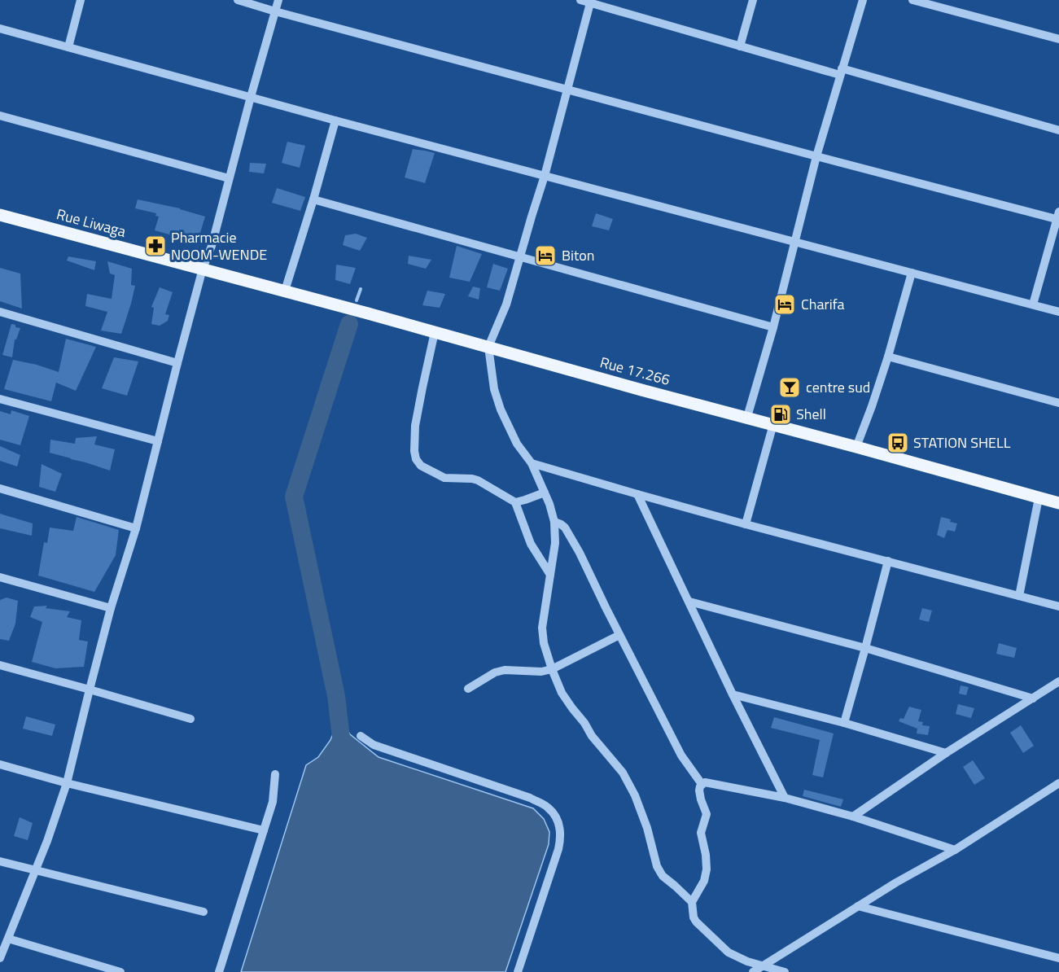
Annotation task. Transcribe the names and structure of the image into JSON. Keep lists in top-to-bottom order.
{
  "streets": {
    "main road": ["Rue Liwaga", "Rue 17.266"]
  },
  "crossings": [
    ["Rue Liwaga", "Rue 17.266"]
  ],
  "places": {
    "pharmacy": ["Pharmacie NOOM-WENDE"],
    "hotel": ["Biton", "Charifa"],
    "bar": ["centre sud"],
    "fuel station": ["Shell"],
    "bus stop": ["STATION SHELL"]
  }
}
